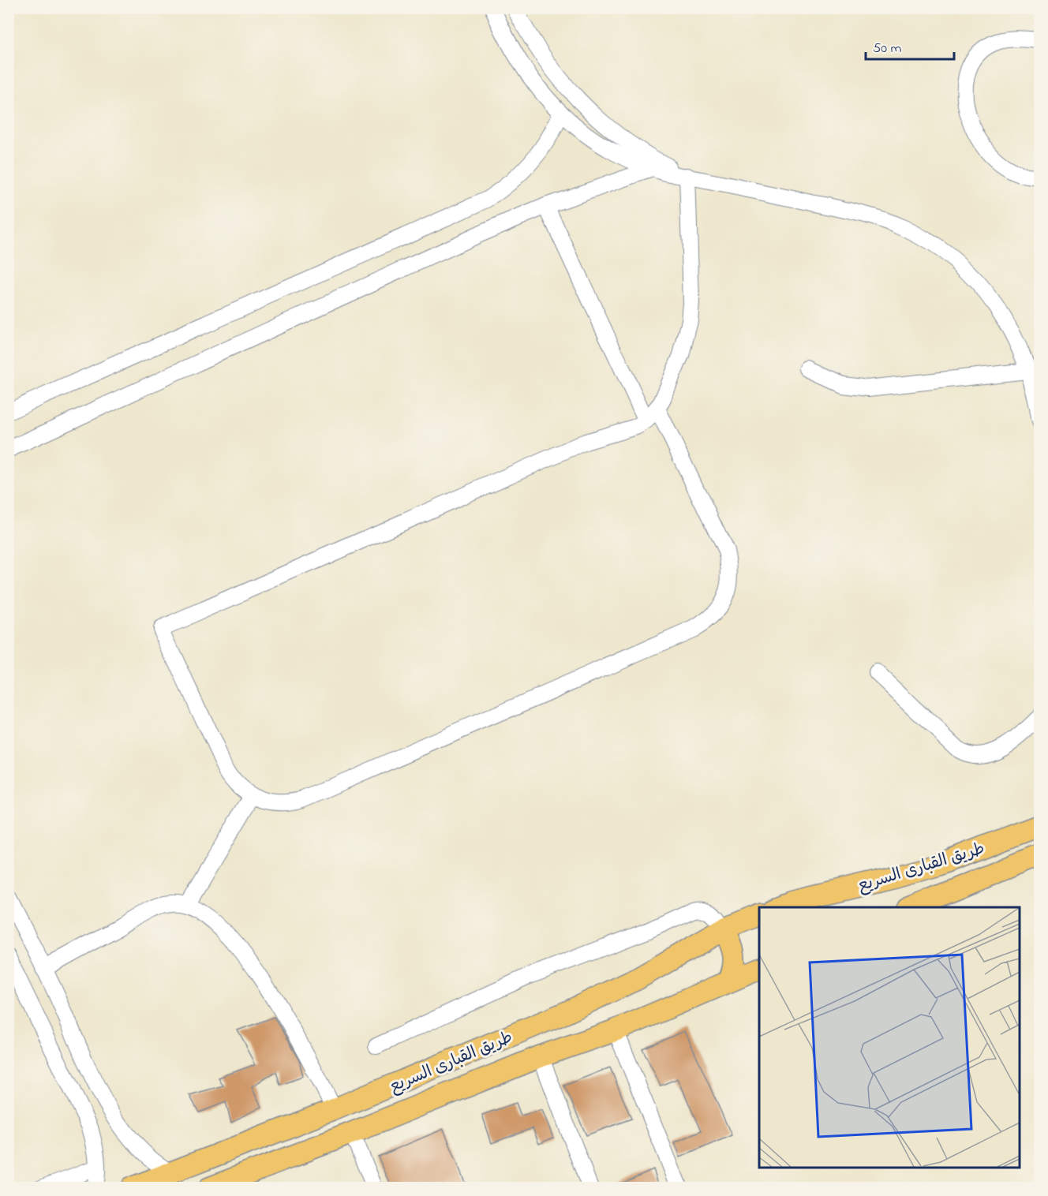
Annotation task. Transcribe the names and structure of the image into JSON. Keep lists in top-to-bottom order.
{
  "streets": {
    "highway": ["طريق القبارى السريع"]
  },
  "scale_bar": "50 m"
}
